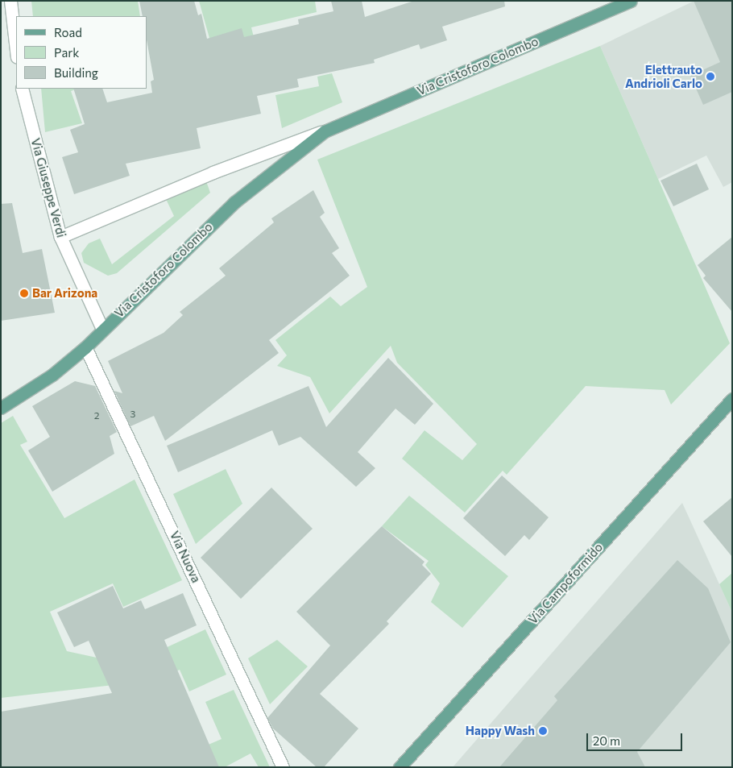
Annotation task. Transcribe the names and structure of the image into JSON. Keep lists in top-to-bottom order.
{
  "streets": {
    "main road": ["Via Cristoforo Colombo", "Via Campoformido"],
    "street": ["Via Giuseppe Verdi", "Via Nuova"]
  },
  "crossings": [
    ["Via Cristoforo Colombo", "Via Giuseppe Verdi"],
    ["Via Cristoforo Colombo", "Via Nuova"]
  ],
  "places": ["Elettrauto Andrioli Carlo", "Bar Arizona", "Happy Wash"],
  "house_numbers": ["3", "2"],
  "legend": ["Road", "Park", "Building"],
  "scale_bar": "20 m"
}
